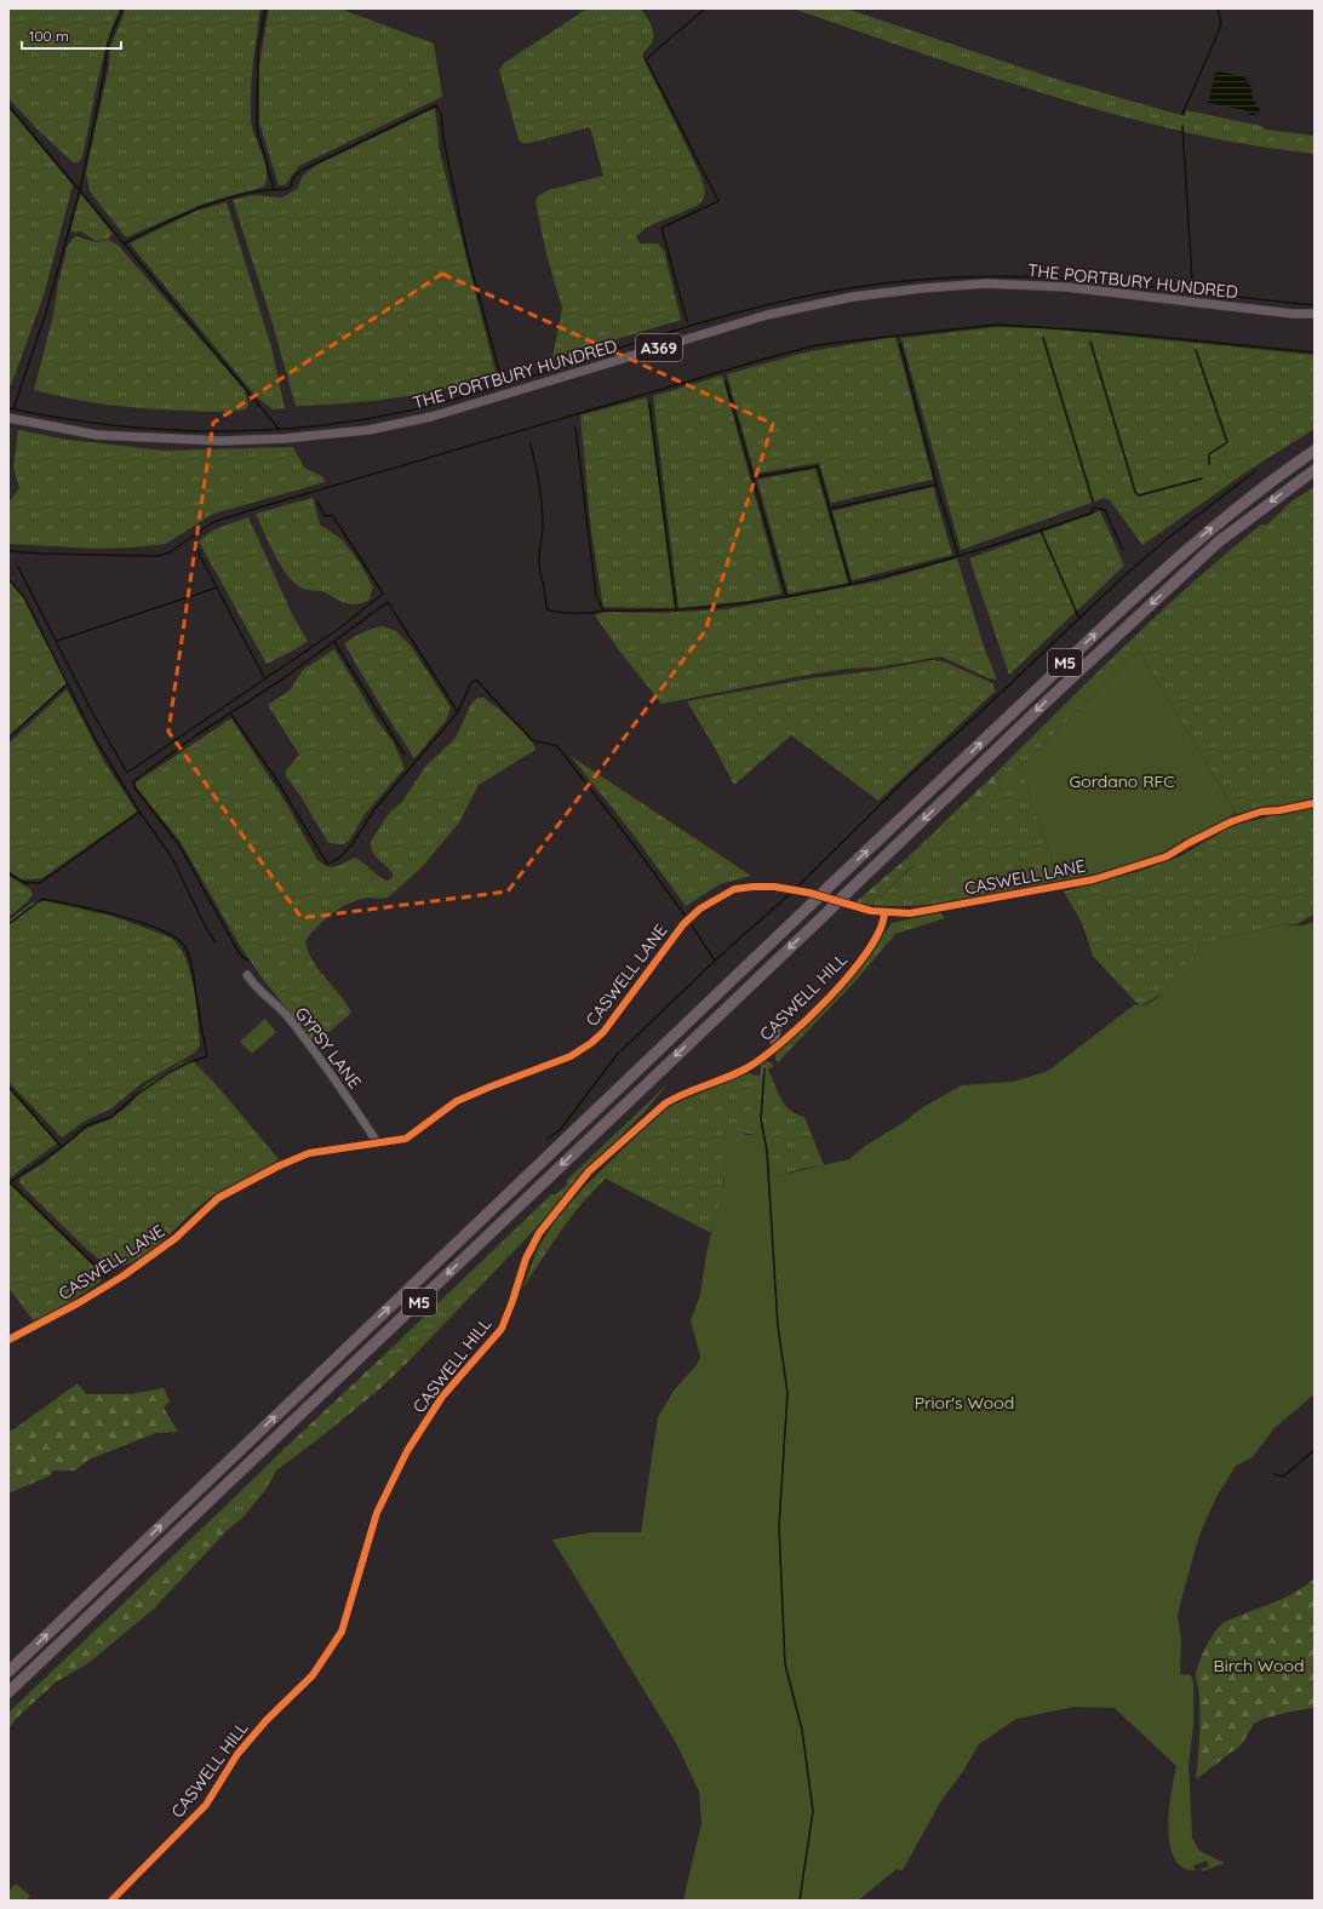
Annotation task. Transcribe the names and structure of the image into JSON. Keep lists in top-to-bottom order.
{
  "streets": {
    "highway": ["M5"],
    "main road": ["THE PORTBURY HUNDRED", "A369"],
    "street": ["CASWELL LANE", "CASWELL HILL", "GYPSY LANE"]
  },
  "crossings": [
    ["CASWELL LANE", "CASWELL HILL"],
    ["CASWELL LANE", "GYPSY LANE"]
  ],
  "parks": ["Gordano RFC", "Prior's Wood", "Birch Wood"],
  "scale_bar": "100 m"
}
